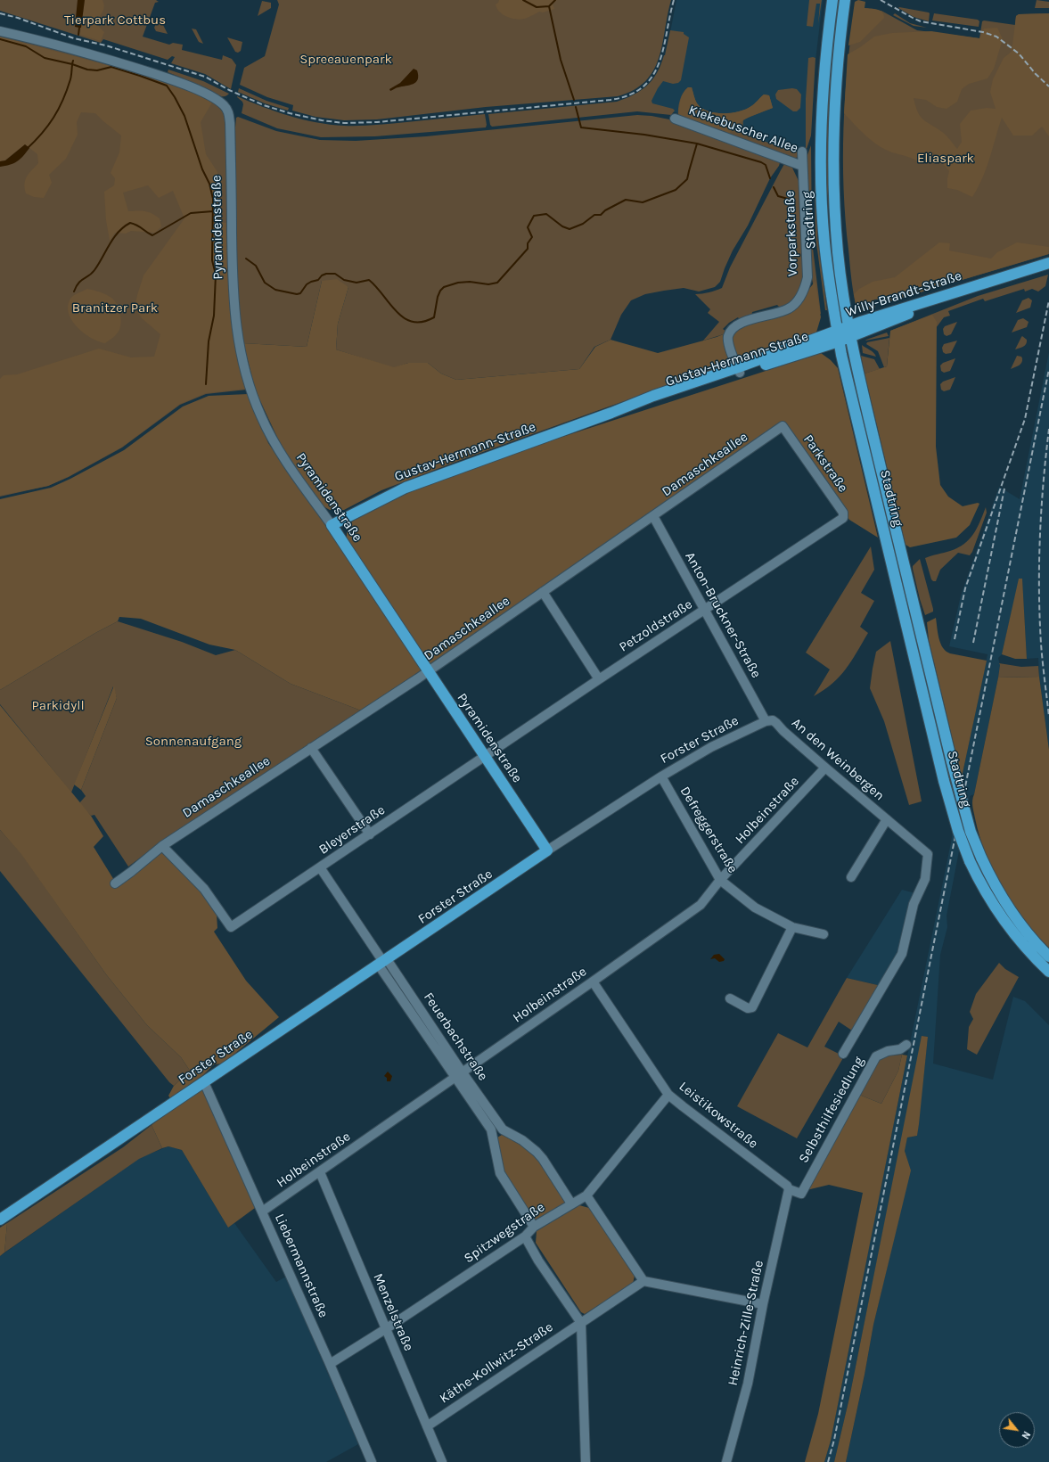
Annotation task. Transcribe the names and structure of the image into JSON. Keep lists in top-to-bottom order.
{
  "streets": {
    "main road": [
      "Stadtring",
      "Pyramidenstraße",
      "Willy-Brandt-Straße",
      "Gustav-Hermann-Straße",
      "Forster Straße"
    ],
    "street": [
      "Kiekebuscher Allee",
      "Vorparkstraße",
      "Parkstraße",
      "Damaschkeallee",
      "Anton-Bruckner-Straße",
      "Petzoldstraße",
      "An den Weinbergen",
      "Holbeinstraße",
      "Bleyerstraße",
      "Defreggerstraße",
      "Feuerbachstraße",
      "Selbsthilfesiedlung",
      "Leistikowstraße",
      "Spitzwegstraße",
      "Liebermannstraße",
      "Menzelstraße",
      "Heinrich-Zille-Straße",
      "Käthe-Kollwitz-Straße"
    ]
  },
  "crossings": [
    ["Kiekebuscher Allee", "Vorparkstraße"],
    ["Stadtring", "Willy-Brandt-Straße"],
    ["Stadtring", "Gustav-Hermann-Straße"],
    ["Pyramidenstraße", "Gustav-Hermann-Straße"],
    ["Pyramidenstraße", "Damaschkeallee"],
    ["Pyramidenstraße", "Petzoldstraße"],
    ["Pyramidenstraße", "Forster Straße"],
    ["Pyramidenstraße", "Bleyerstraße"],
    ["Vorparkstraße", "Gustav-Hermann-Straße"],
    ["Willy-Brandt-Straße", "Gustav-Hermann-Straße"],
    ["Parkstraße", "Damaschkeallee"],
    ["Parkstraße", "Petzoldstraße"],
    ["Damaschkeallee", "Anton-Bruckner-Straße"],
    ["Damaschkeallee", "Bleyerstraße"],
    ["Anton-Bruckner-Straße", "Petzoldstraße"],
    ["Anton-Bruckner-Straße", "Forster Straße"],
    ["Anton-Bruckner-Straße", "An den Weinbergen"],
    ["Petzoldstraße", "Bleyerstraße"],
    ["Forster Straße", "An den Weinbergen"],
    ["Forster Straße", "Defreggerstraße"],
    ["Forster Straße", "Feuerbachstraße"],
    ["Forster Straße", "Liebermannstraße"],
    ["An den Weinbergen", "Holbeinstraße"],
    ["An den Weinbergen", "Selbsthilfesiedlung"],
    ["Holbeinstraße", "Defreggerstraße"],
    ["Holbeinstraße", "Feuerbachstraße"],
    ["Holbeinstraße", "Leistikowstraße"],
    ["Holbeinstraße", "Liebermannstraße"],
    ["Holbeinstraße", "Menzelstraße"],
    ["Bleyerstraße", "Feuerbachstraße"],
    ["Feuerbachstraße", "Spitzwegstraße"],
    ["Selbsthilfesiedlung", "Leistikowstraße"],
    ["Selbsthilfesiedlung", "Heinrich-Zille-Straße"],
    ["Leistikowstraße", "Spitzwegstraße"],
    ["Leistikowstraße", "Heinrich-Zille-Straße"],
    ["Spitzwegstraße", "Liebermannstraße"],
    ["Spitzwegstraße", "Menzelstraße"],
    ["Menzelstraße", "Käthe-Kollwitz-Straße"]
  ],
  "parks": [
    "Tierpark Cottbus",
    "Spreeauenpark",
    "Eliaspark",
    "Branitzer Park",
    "Parkidyll",
    "Sonnenaufgang"
  ],
  "north": "bottom right"
}
